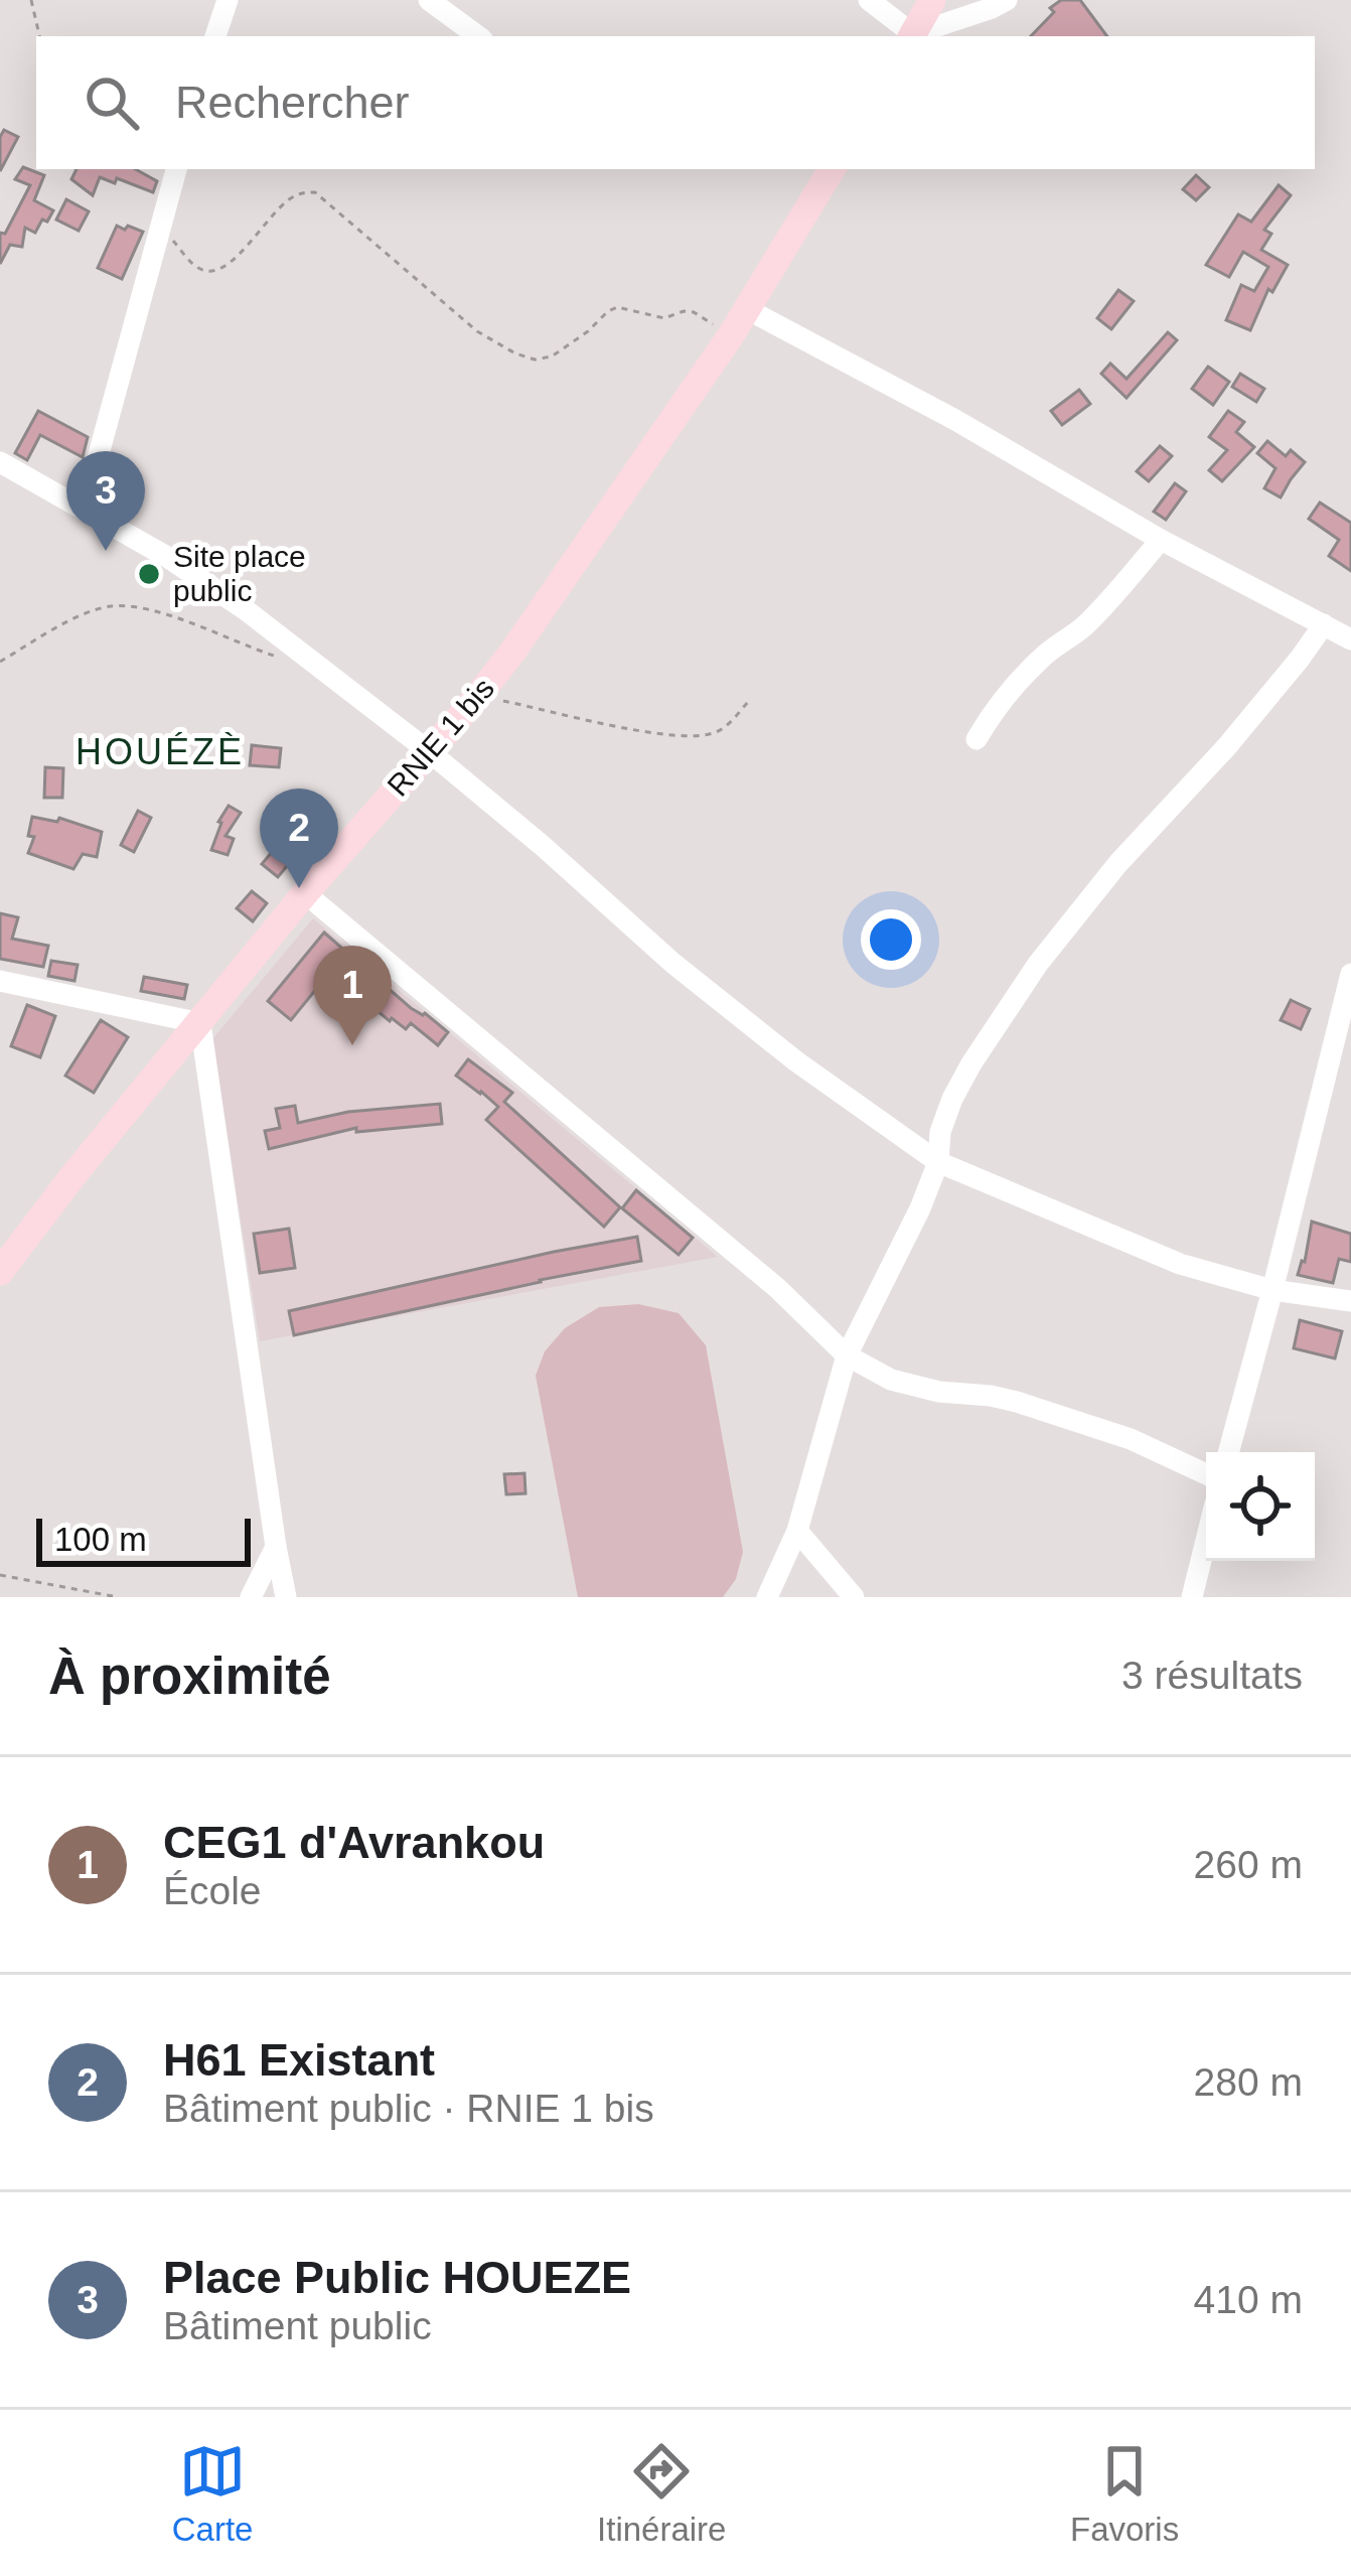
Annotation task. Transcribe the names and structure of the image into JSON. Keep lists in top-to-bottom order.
{
  "streets": {
    "main road": ["RNIE 1 bis"]
  },
  "districts": ["HOUÉZÈ"],
  "places": ["Site place public"],
  "scale_bar": "100 m",
  "page": {
    "search": "Rechercher",
    "pins": ["3", "2", "1"],
    "scale": "100 m",
    "heading": ["À proximité", "3 résultats"],
    "list": [
      {
        "mark": "1",
        "name": "CEG1 d'Avrankou",
        "note": "École",
        "value": "260 m"
      },
      {
        "mark": "2",
        "name": "H61 Existant",
        "note": "Bâtiment public · RNIE 1 bis",
        "value": "280 m"
      },
      {
        "mark": "3",
        "name": "Place Public HOUEZE",
        "note": "Bâtiment public",
        "value": "410 m"
      }
    ],
    "nav": ["Carte", "Itinéraire", "Favoris"]
  }
}
